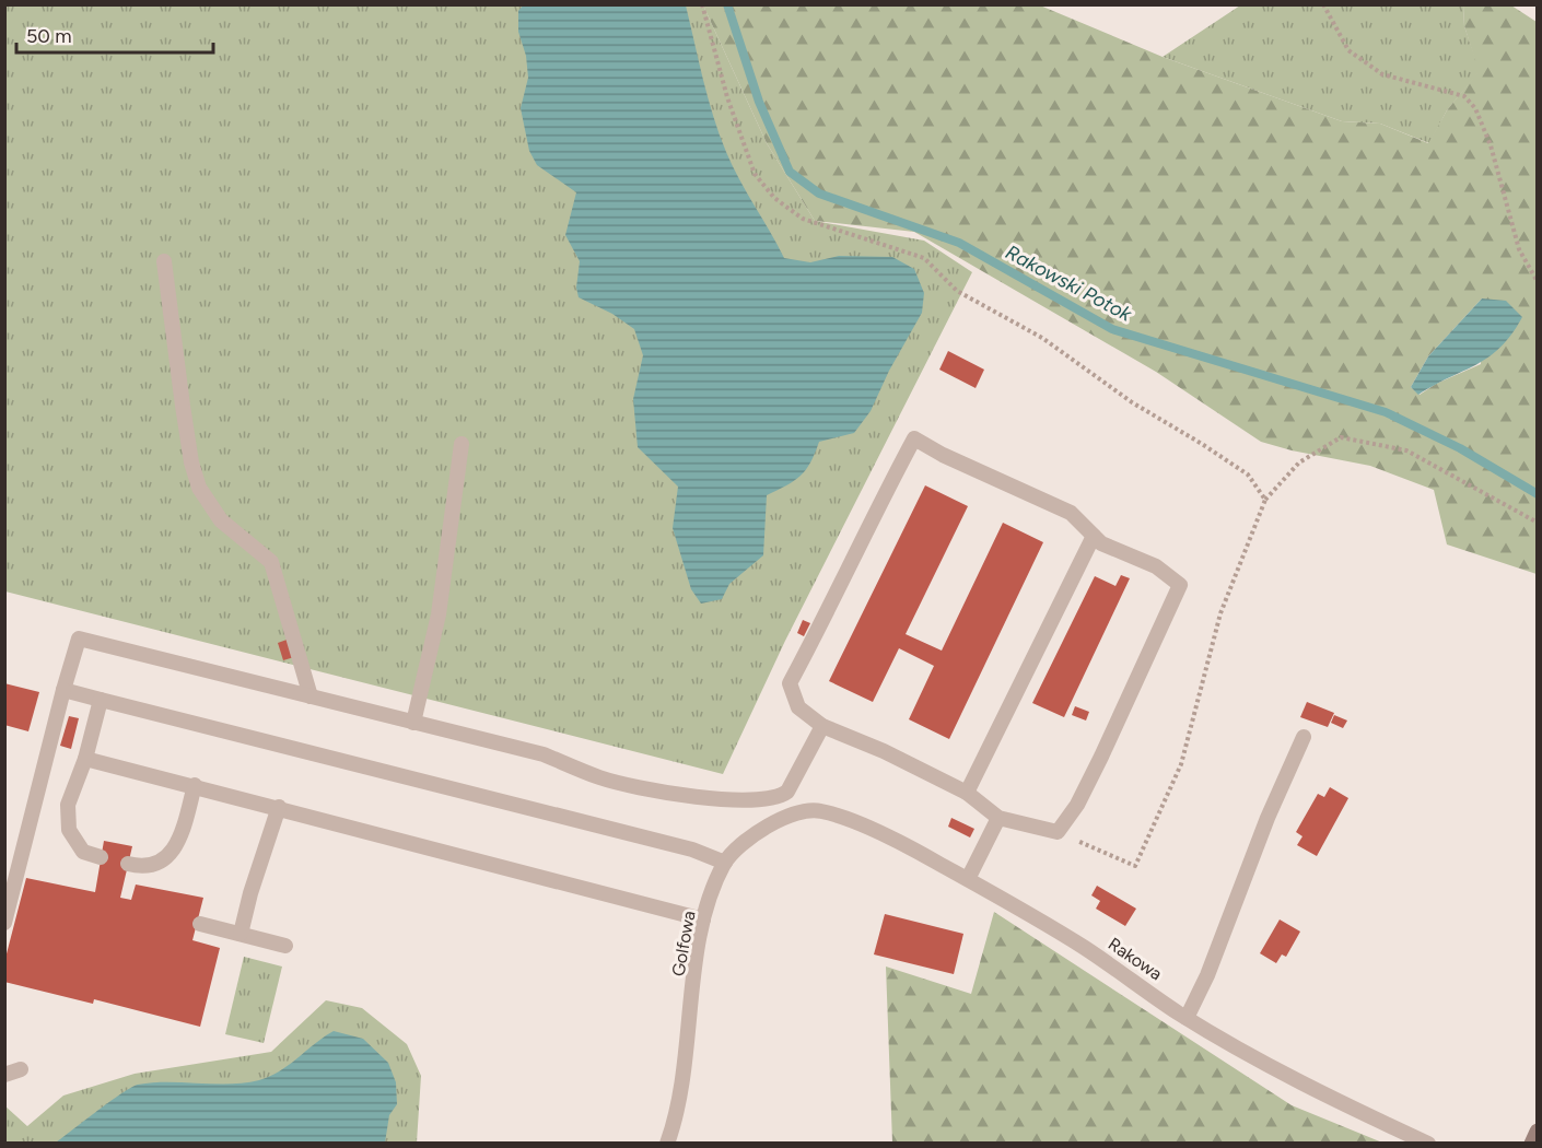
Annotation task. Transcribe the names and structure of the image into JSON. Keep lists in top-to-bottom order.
{
  "streets": {
    "lane": ["Golfowa", "Rakowa"]
  },
  "crossings": [
    ["Golfowa", "Rakowa"]
  ],
  "water": ["Rakowski Potok"],
  "scale_bar": "50 m"
}
